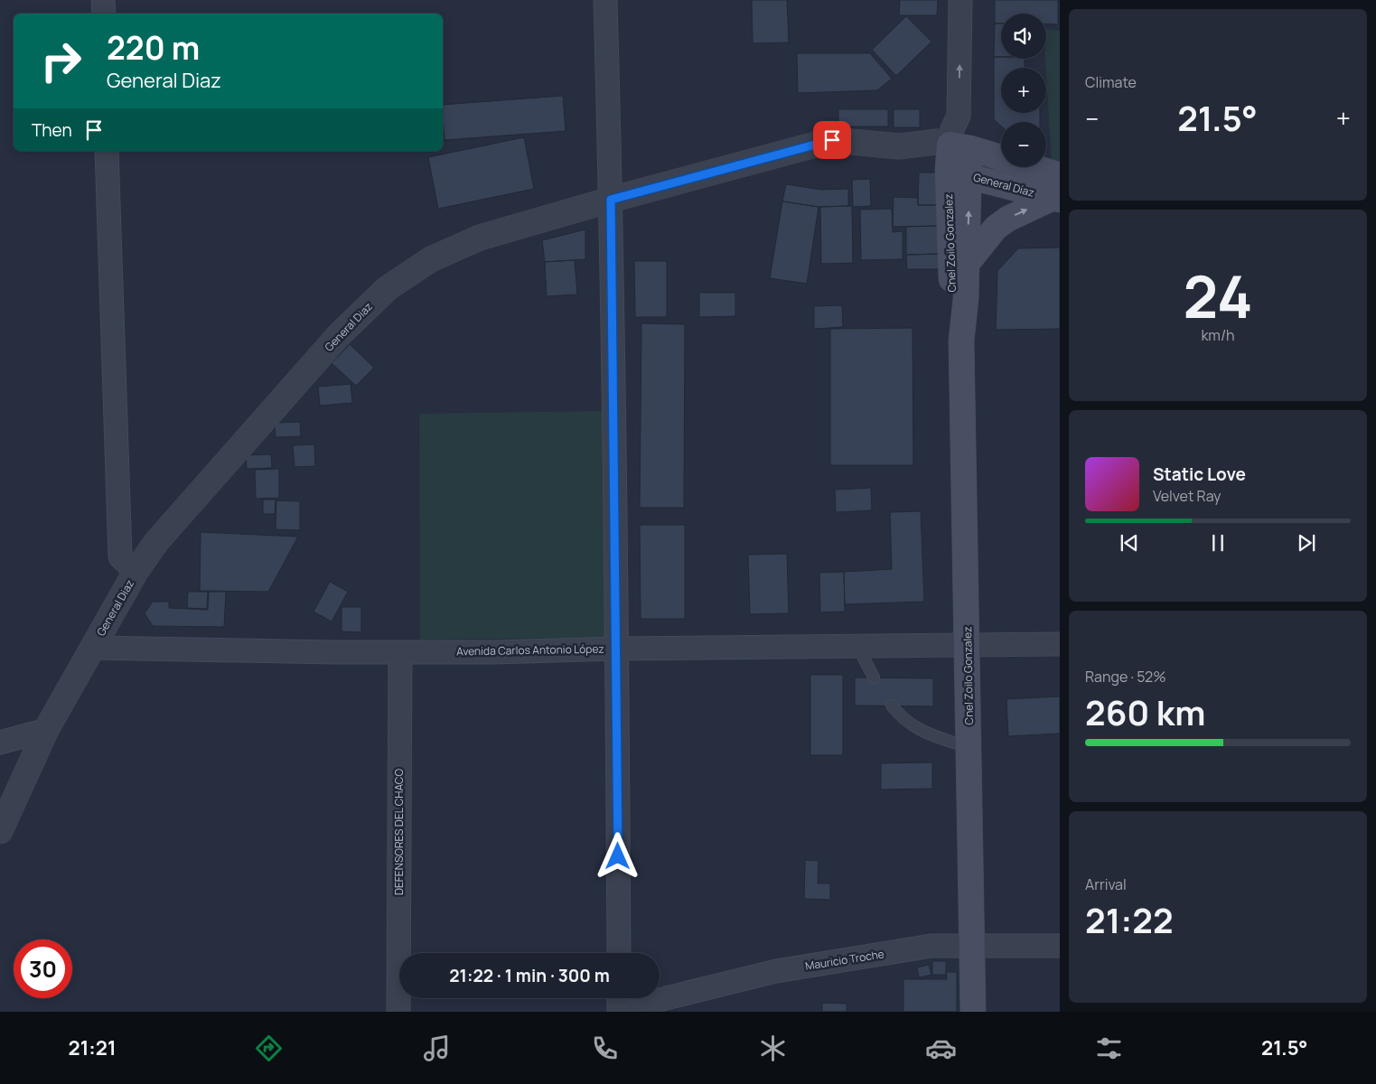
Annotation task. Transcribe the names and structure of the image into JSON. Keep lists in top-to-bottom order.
{
  "streets": {
    "main road": ["General Díaz", "Cnel Zoilo Gonzalez"],
    "street": [
      "General Diaz",
      "Avenida Carlos Antonio López",
      "DEFENSORES DEL CHACO",
      "Mauricio Troche"
    ]
  },
  "crossings": [
    ["General Díaz", "Cnel Zoilo Gonzalez"],
    ["Cnel Zoilo Gonzalez", "General Diaz"],
    ["Cnel Zoilo Gonzalez", "Avenida Carlos Antonio López"],
    ["Cnel Zoilo Gonzalez", "Mauricio Troche"],
    ["General Diaz", "Avenida Carlos Antonio López"],
    ["Avenida Carlos Antonio López", "DEFENSORES DEL CHACO"]
  ],
  "page": {
    "tile": [
      "Climate",
      ["24", "km/h"],
      ["Range · 52%", "260 km"],
      ["Arrival", "21:22"]
    ],
    "map_buttons": ["+", "−"],
    "turn": ["220 m", "General Diaz"],
    "heat": ["−", "21.5°", "+"],
    "then": "Then",
    "song": ["Static Love", "Velvet Ray"],
    "limit": "30",
    "trip": "21:22 · 1 min · 300 m",
    "tabs": ["21:21", "21.5°"]
  }
}
